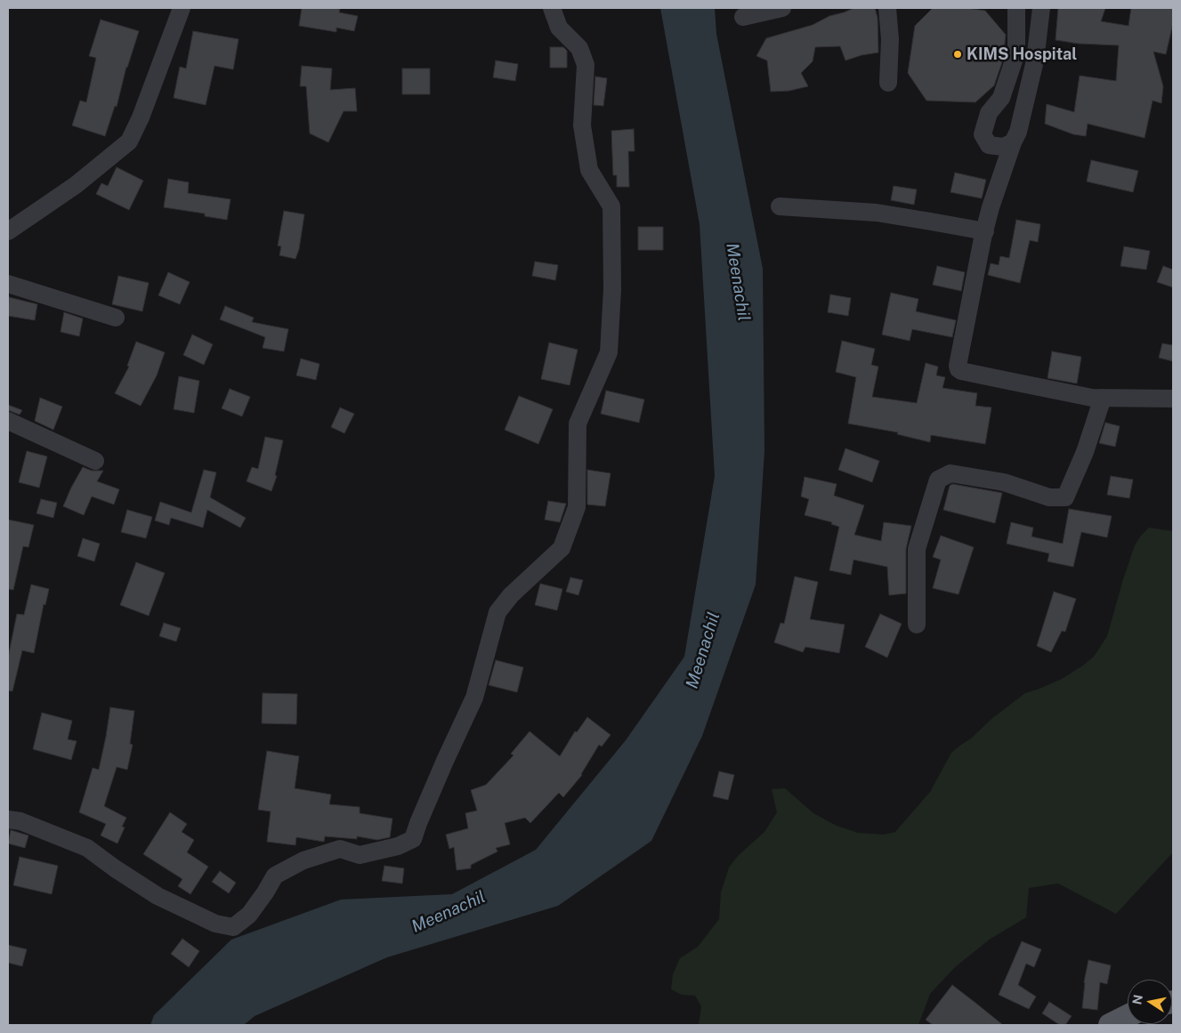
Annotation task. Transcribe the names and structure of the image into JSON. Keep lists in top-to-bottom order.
{
  "water": ["Meenachil"],
  "places": ["KIMS Hospital"],
  "north": "left"
}
